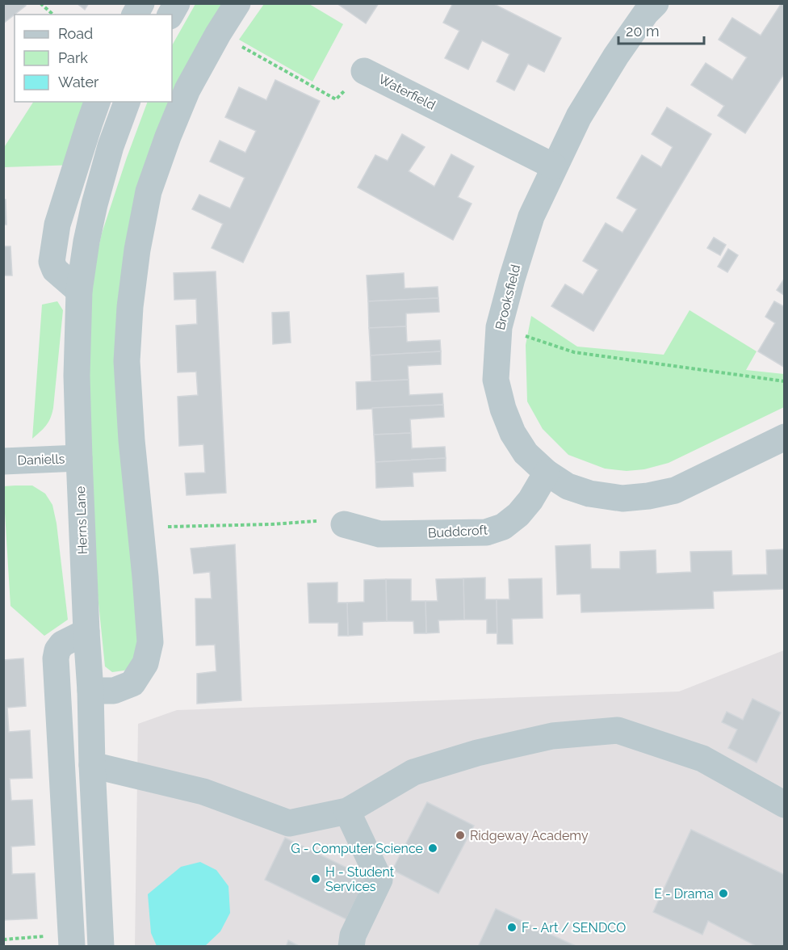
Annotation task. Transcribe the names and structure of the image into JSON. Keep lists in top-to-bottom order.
{
  "streets": {
    "street": [
      "Waterfield",
      "Brooksfield",
      "Daniells",
      "Herns Lane",
      "Buddcroft"
    ]
  },
  "crossings": [
    ["Waterfield", "Brooksfield"],
    ["Brooksfield", "Buddcroft"],
    ["Daniells", "Herns Lane"]
  ],
  "places": [
    "Ridgeway Academy",
    "G - Computer Science",
    "H - Student Services",
    "E - Drama",
    "F - Art / SENDCO"
  ],
  "legend": ["Road", "Park", "Water"],
  "scale_bar": "20 m"
}
